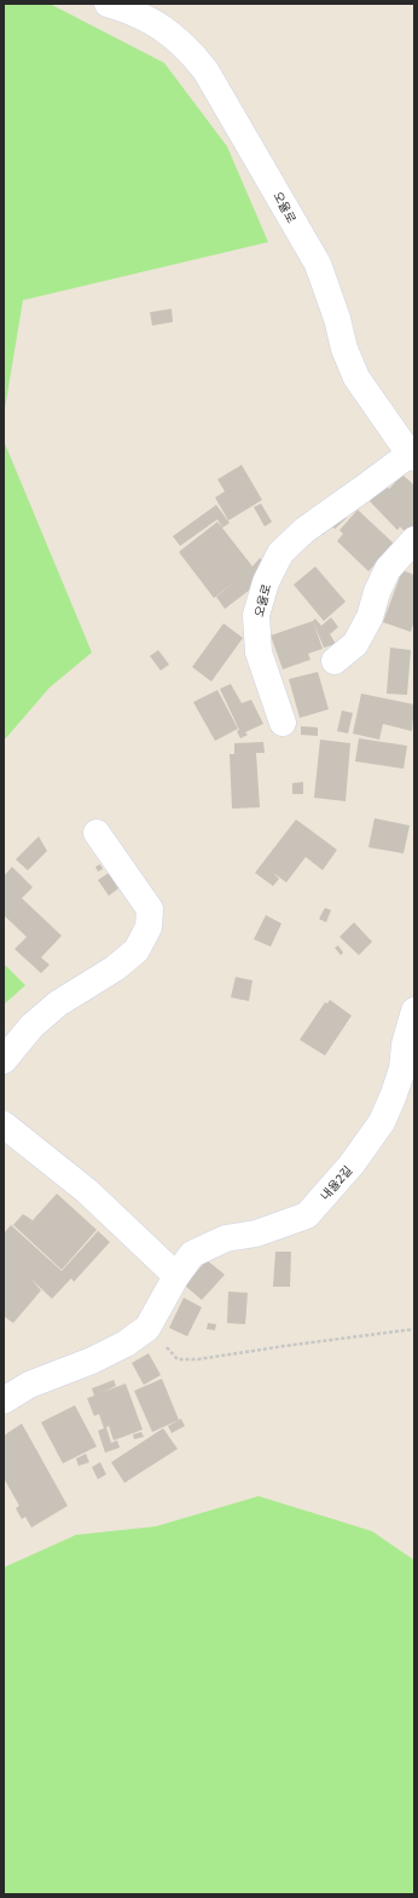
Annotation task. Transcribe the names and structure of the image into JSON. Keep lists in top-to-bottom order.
{
  "streets": {
    "street": ["오율로", "내율2길"]
  }
}
